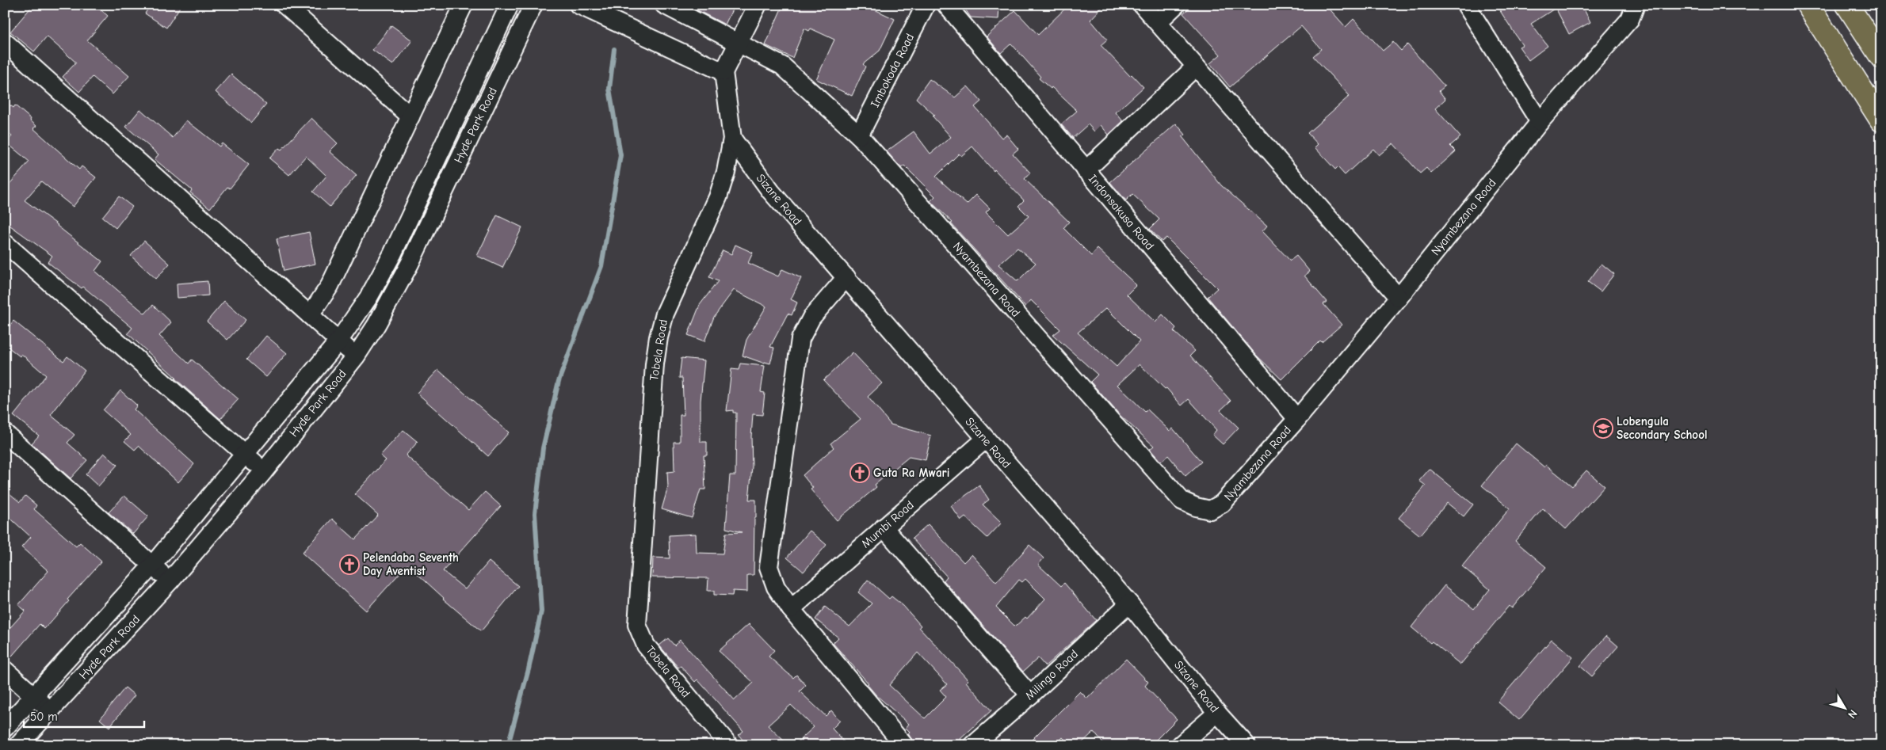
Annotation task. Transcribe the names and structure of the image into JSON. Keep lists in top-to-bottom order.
{
  "streets": {
    "street": [
      "Imbokoda Road",
      "Hyde Park Road",
      "Sizane Road",
      "Indonsakusa Road",
      "Nyambezana Road",
      "Tobela Road",
      "Mumbi Road",
      "Milingo Road"
    ]
  },
  "crossings": [
    ["Imbokoda Road", "Nyambezana Road"],
    ["Sizane Road", "Tobela Road"],
    ["Sizane Road", "Mumbi Road"],
    ["Sizane Road", "Milingo Road"],
    ["Indonsakusa Road", "Nyambezana Road"]
  ],
  "places": {
    "school or university": ["Lobengula Secondary School"],
    "church": ["Guta Ra Mwari", "Pelendaba Seventh Day Aventist"]
  },
  "scale_bar": "50 m",
  "north": "bottom right"
}
